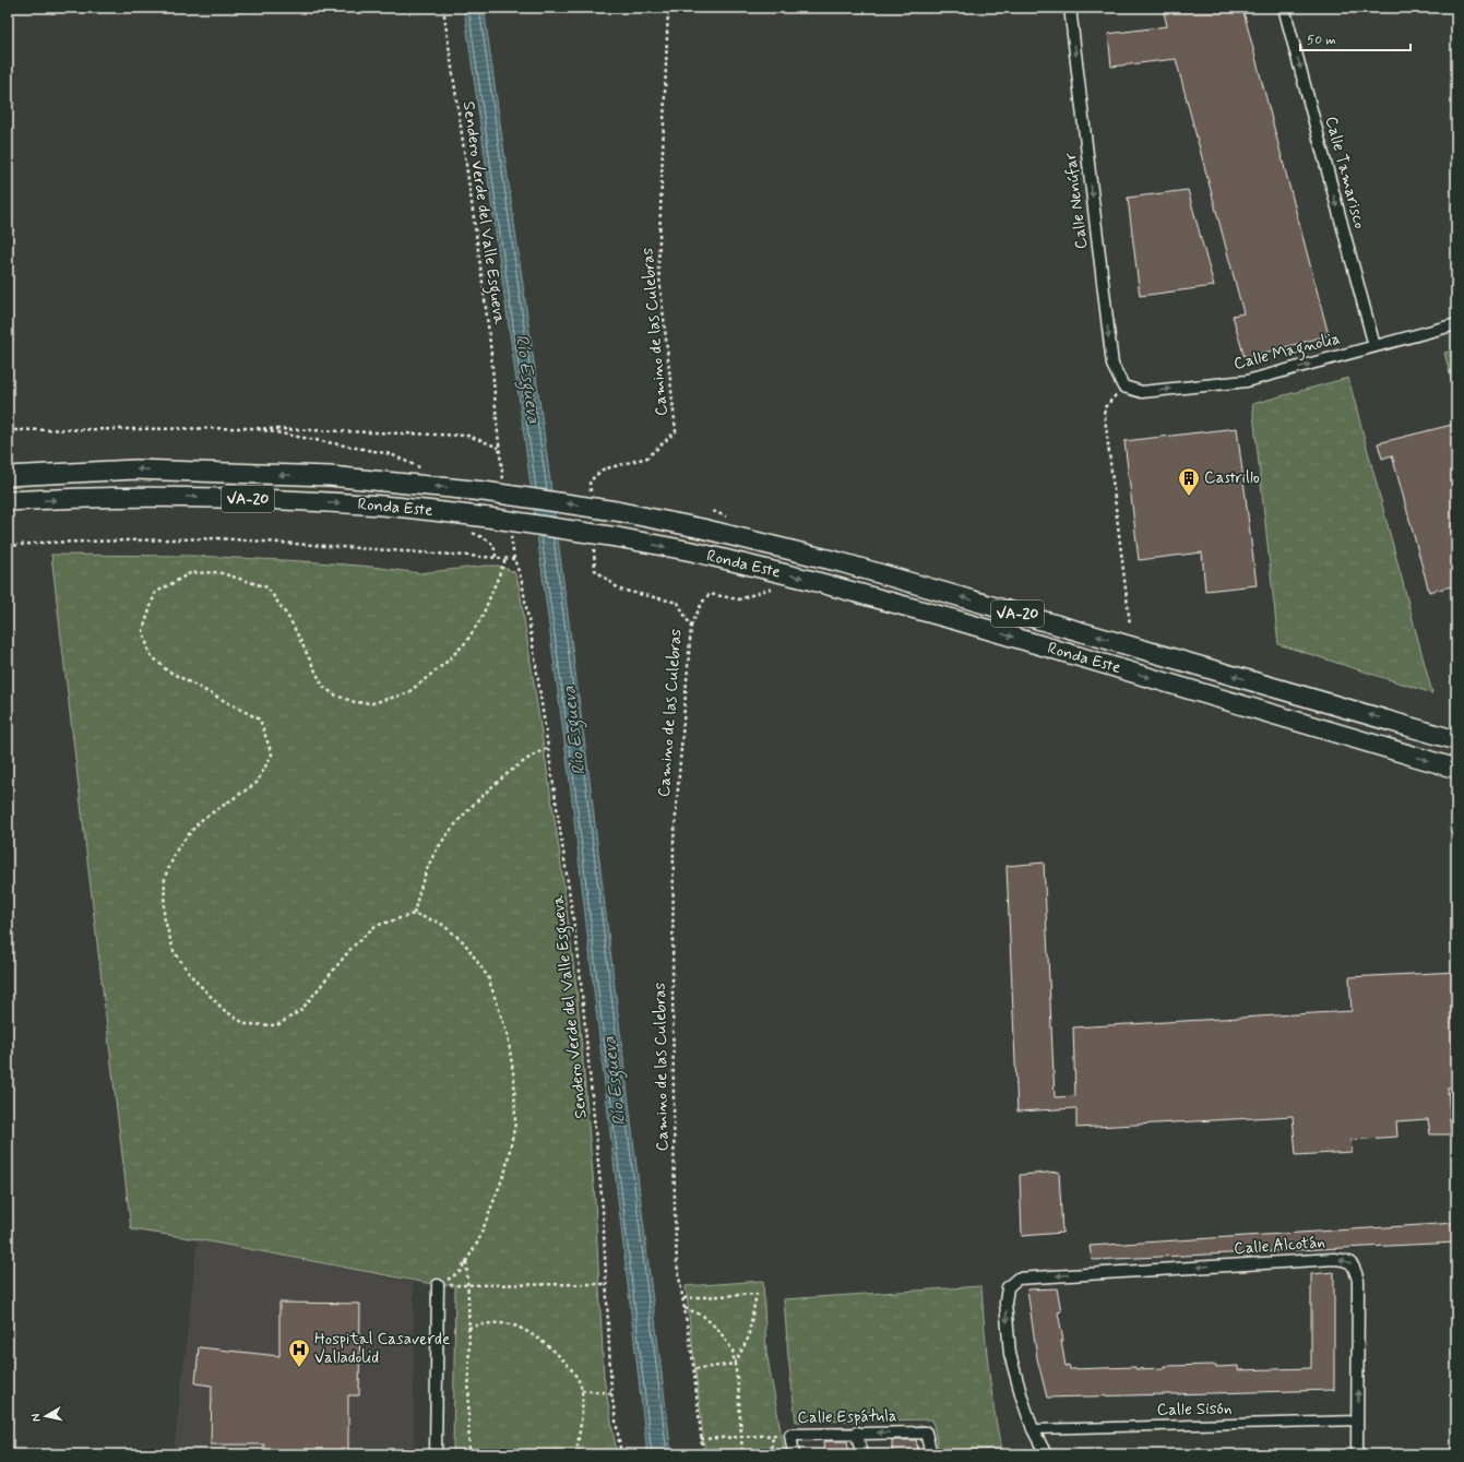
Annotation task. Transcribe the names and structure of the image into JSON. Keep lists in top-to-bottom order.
{
  "streets": {
    "highway": ["VA-20", "Ronda Este"],
    "street": [
      "Calle Tamarisco",
      "Calle Nenúfar",
      "Calle Magnolia",
      "Calle Alcotán",
      "Calle Sisón",
      "Calle Espátula"
    ],
    "path": ["Sendero Verde del Valle Esgueva", "Camino de las Culebras"]
  },
  "crossings": [
    ["Calle Tamarisco", "Calle Magnolia"],
    ["Calle Nenúfar", "Calle Magnolia"],
    ["Calle Alcotán", "Calle Sisón"]
  ],
  "one_way": [
    "Calle Tamarisco",
    "Calle Nenúfar",
    "Calle Magnolia",
    "Calle Espátula"
  ],
  "water": ["Río Esgueva"],
  "places": {
    "building": ["Castrillo"],
    "hospital": ["Hospital Casaverde Valladolid"]
  },
  "scale_bar": "50 m",
  "north": "left"
}
